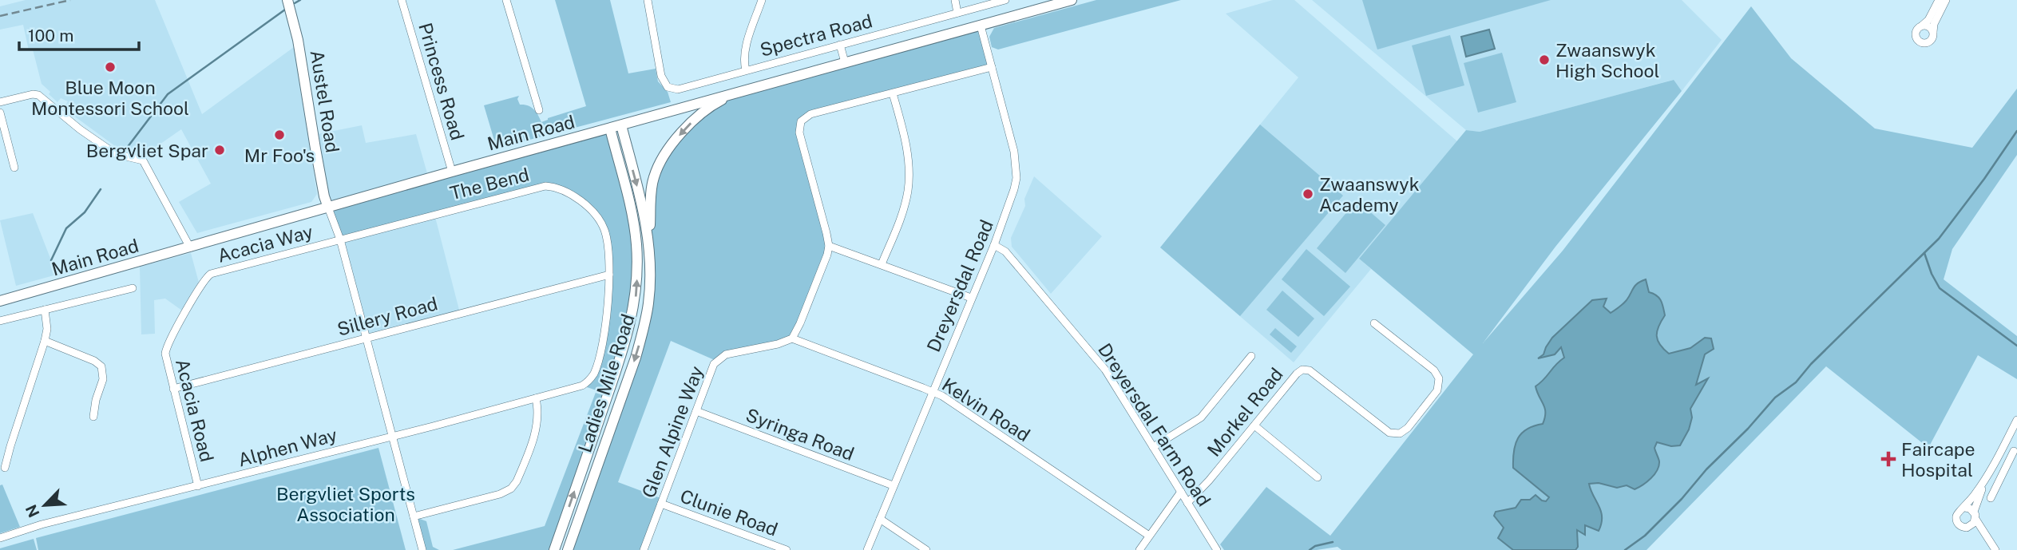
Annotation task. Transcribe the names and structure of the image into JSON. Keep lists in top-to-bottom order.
{
  "streets": {
    "main road": ["Austel Road", "Main Road", "Ladies Mile Road"],
    "street": [
      "Spectra Road",
      "Princess Road",
      "The Bend",
      "Acacia Way",
      "Dreyersdal Road",
      "Sillery Road",
      "Kelvin Road",
      "Acacia Road",
      "Morkel Road",
      "Dreyersdal Farm Road",
      "Glen Alpine Way",
      "Syringa Road",
      "Alphen Way",
      "Clunie Road"
    ]
  },
  "crossings": [
    ["Princess Road", "Main Road"],
    ["Austel Road", "Main Road"],
    ["Main Road", "Dreyersdal Road"],
    ["Main Road", "Ladies Mile Road"],
    ["The Bend", "Acacia Way"],
    ["The Bend", "Sillery Road"],
    ["The Bend", "Alphen Way"],
    ["Acacia Way", "Acacia Road"],
    ["Dreyersdal Road", "Kelvin Road"],
    ["Dreyersdal Road", "Dreyersdal Farm Road"],
    ["Dreyersdal Road", "Syringa Road"],
    ["Sillery Road", "Acacia Road"],
    ["Kelvin Road", "Glen Alpine Way"],
    ["Acacia Road", "Alphen Way"],
    ["Morkel Road", "Dreyersdal Farm Road"],
    ["Glen Alpine Way", "Syringa Road"],
    ["Glen Alpine Way", "Clunie Road"]
  ],
  "parks": ["Bergvliet Sports Association"],
  "places": {
    "other": [
      "Zwaanswyk High School",
      "Blue Moon Montessori School",
      "Mr Foo's",
      "Bergvliet Spar",
      "Zwaanswyk Academy"
    ],
    "health": ["Faircape Hospital"]
  },
  "scale_bar": "100 m",
  "north": "bottom left"
}
